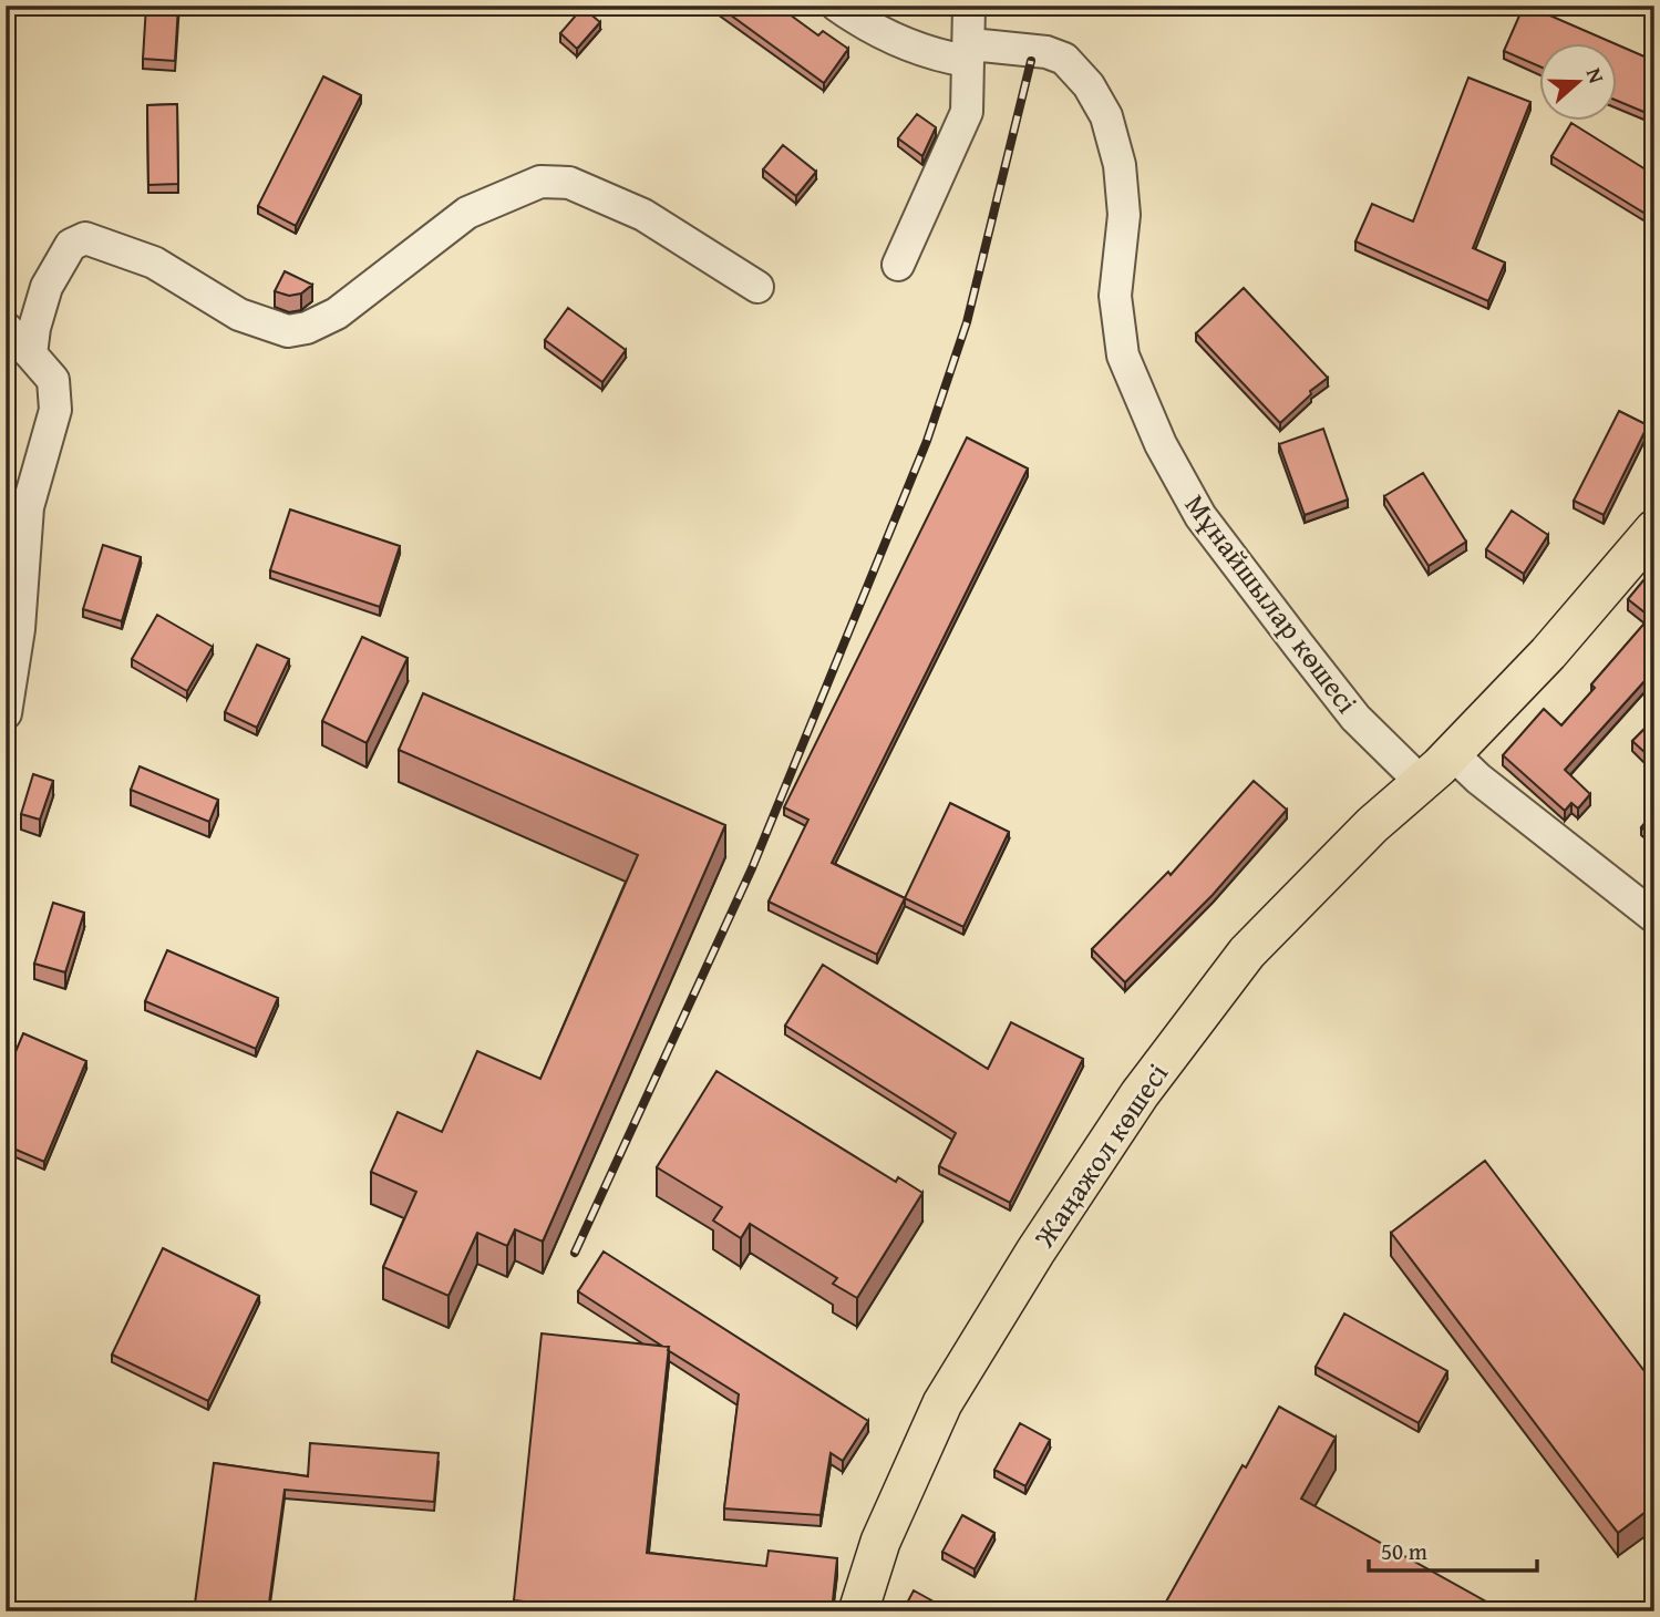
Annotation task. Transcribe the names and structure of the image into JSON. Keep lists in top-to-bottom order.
{
  "streets": {
    "main road": ["Жаңажол көшесі"],
    "street": ["Мұнайшылар көшесі"]
  },
  "crossings": [
    ["Мұнайшылар көшесі", "Жаңажол көшесі"]
  ],
  "scale_bar": "50 m",
  "north": "right"
}
